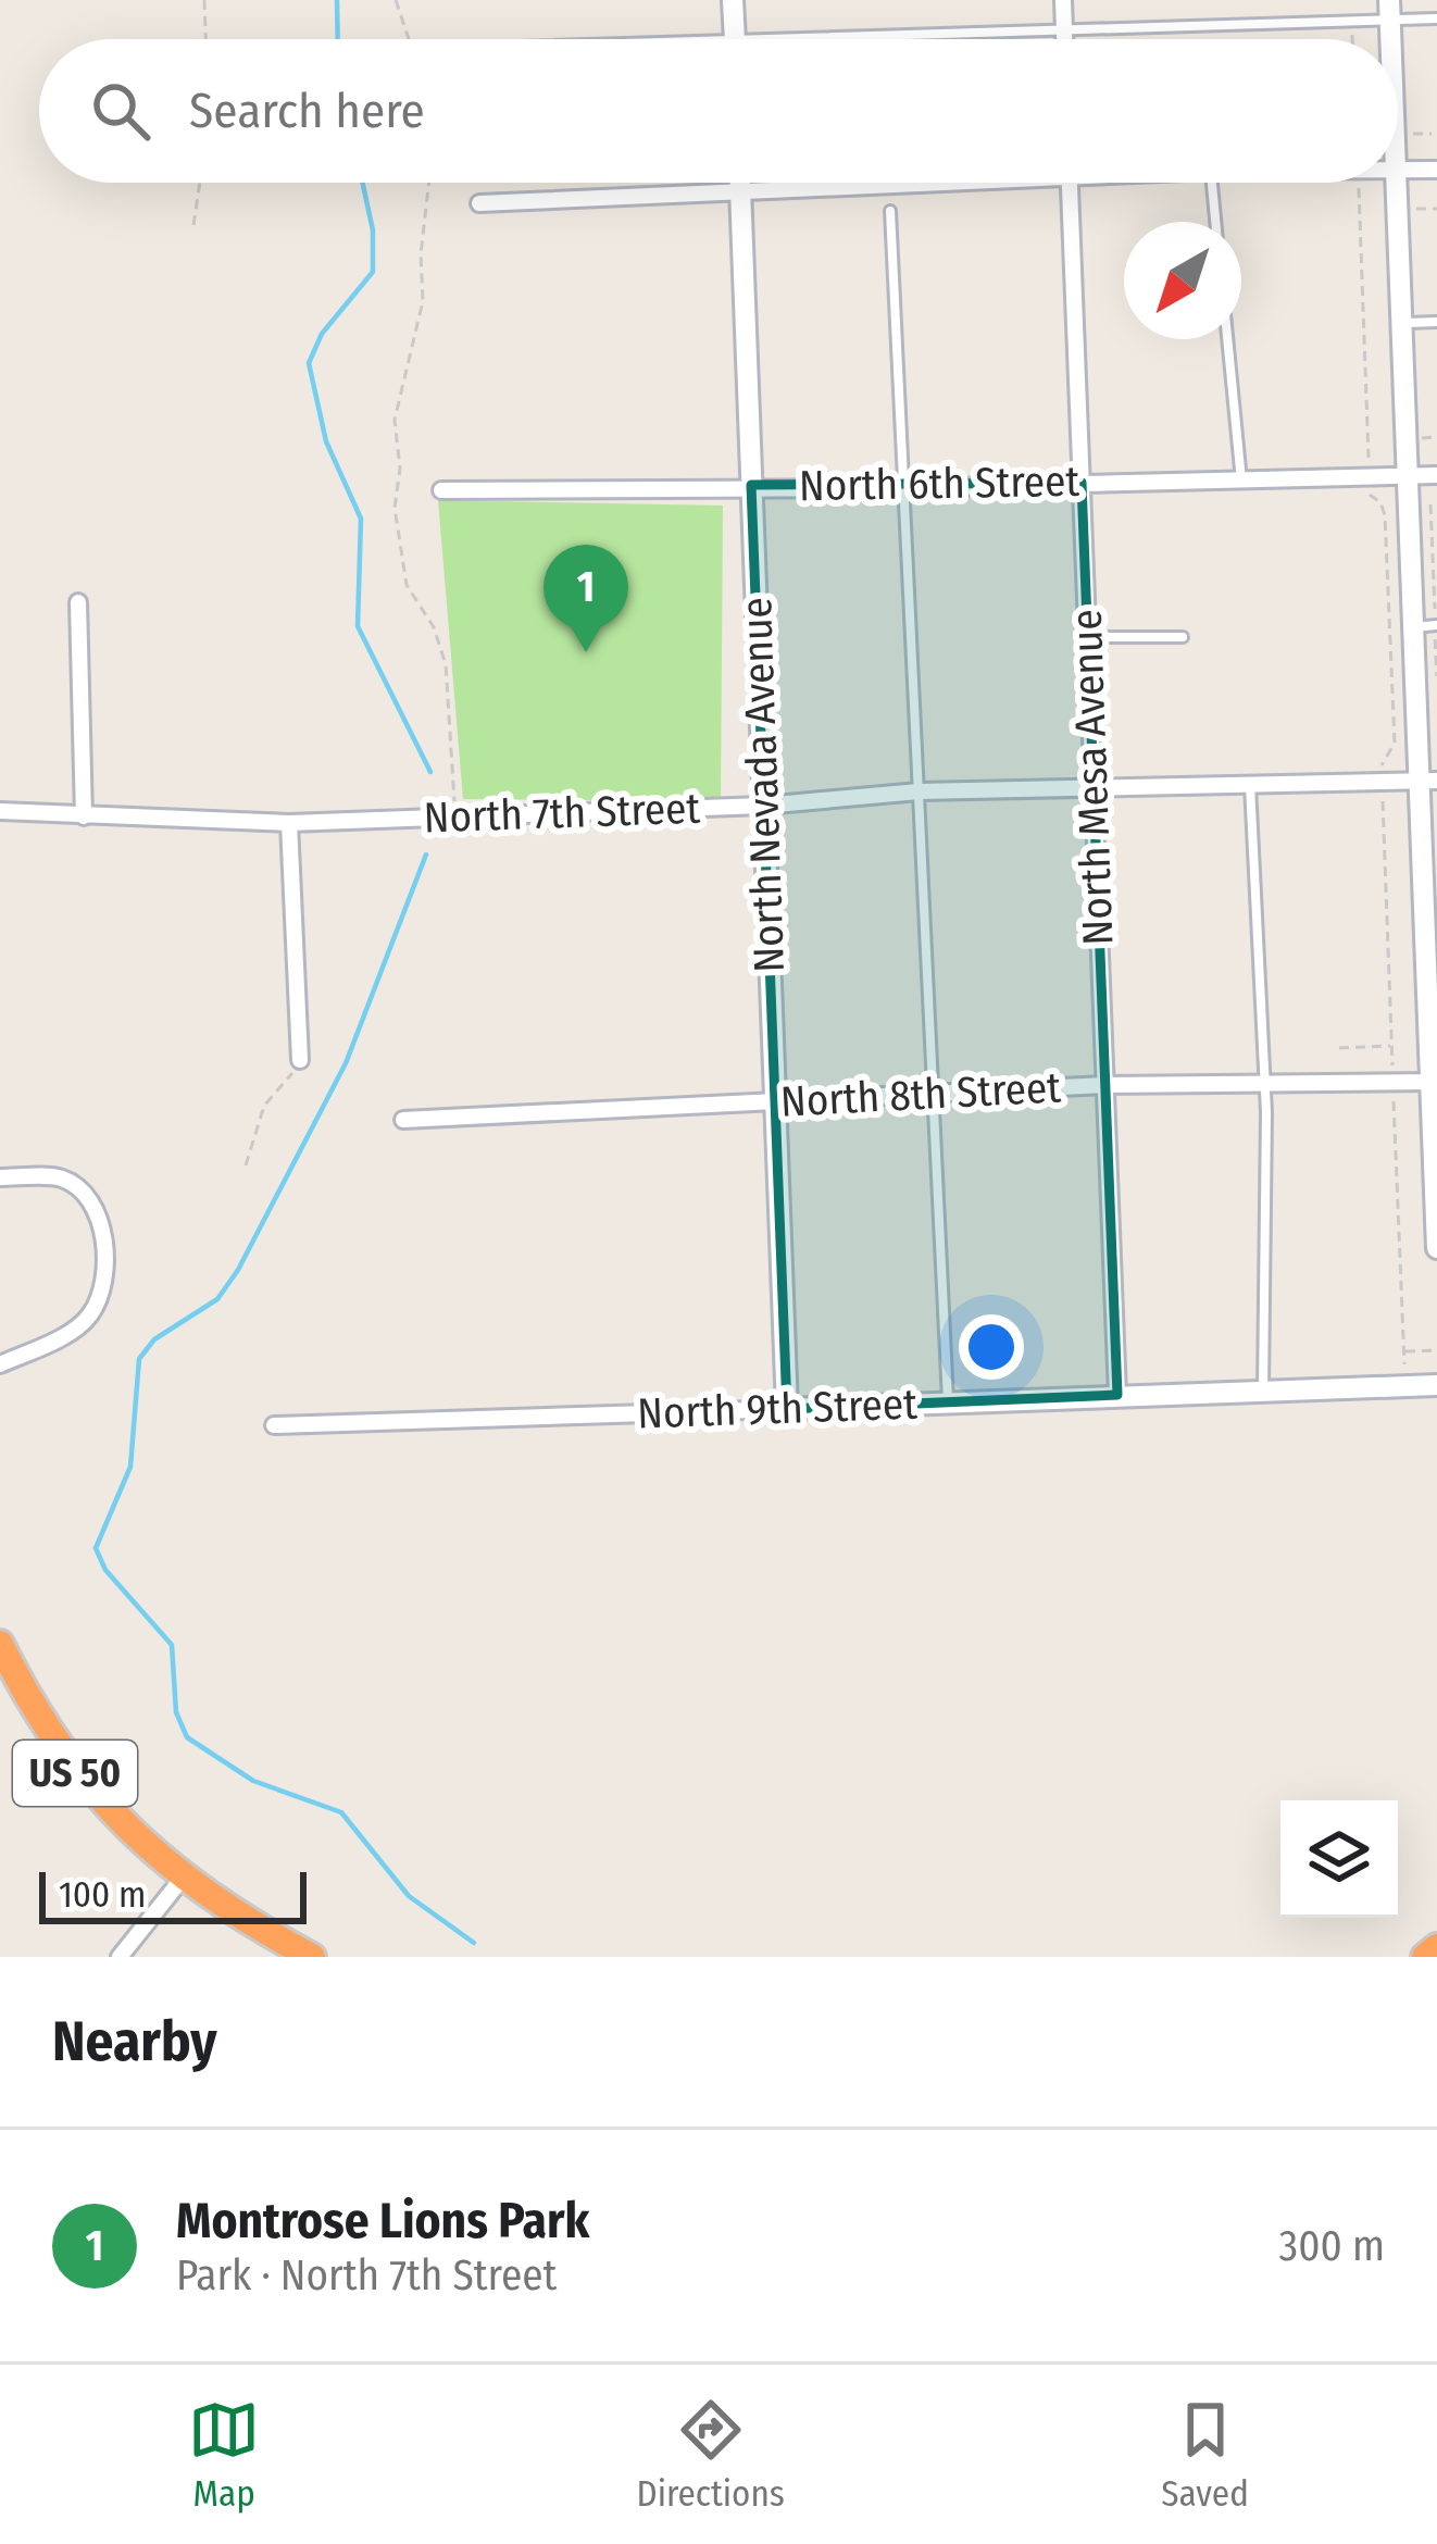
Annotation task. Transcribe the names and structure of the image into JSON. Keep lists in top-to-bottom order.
{
  "streets": {
    "highway": ["US 50"],
    "street": [
      "North 6th Street",
      "North Mesa Avenue",
      "North Nevada Avenue",
      "North 7th Street",
      "North 8th Street",
      "North 9th Street"
    ]
  },
  "crossings": [
    ["North 6th Street", "North Mesa Avenue"],
    ["North 6th Street", "North Nevada Avenue"],
    ["North Mesa Avenue", "North 7th Street"],
    ["North Mesa Avenue", "North 8th Street"],
    ["North Mesa Avenue", "North 9th Street"],
    ["North Nevada Avenue", "North 7th Street"],
    ["North Nevada Avenue", "North 8th Street"],
    ["North Nevada Avenue", "North 9th Street"]
  ],
  "scale_bar": "100 m",
  "north": "bottom left",
  "page": {
    "search": "Search here",
    "pins": "1",
    "scale": "100 m",
    "heading": "Nearby",
    "list": [
      {
        "mark": "1",
        "name": "Montrose Lions Park",
        "note": "Park · North 7th Street",
        "value": "300 m"
      }
    ],
    "nav": ["Map", "Directions", "Saved"]
  }
}
